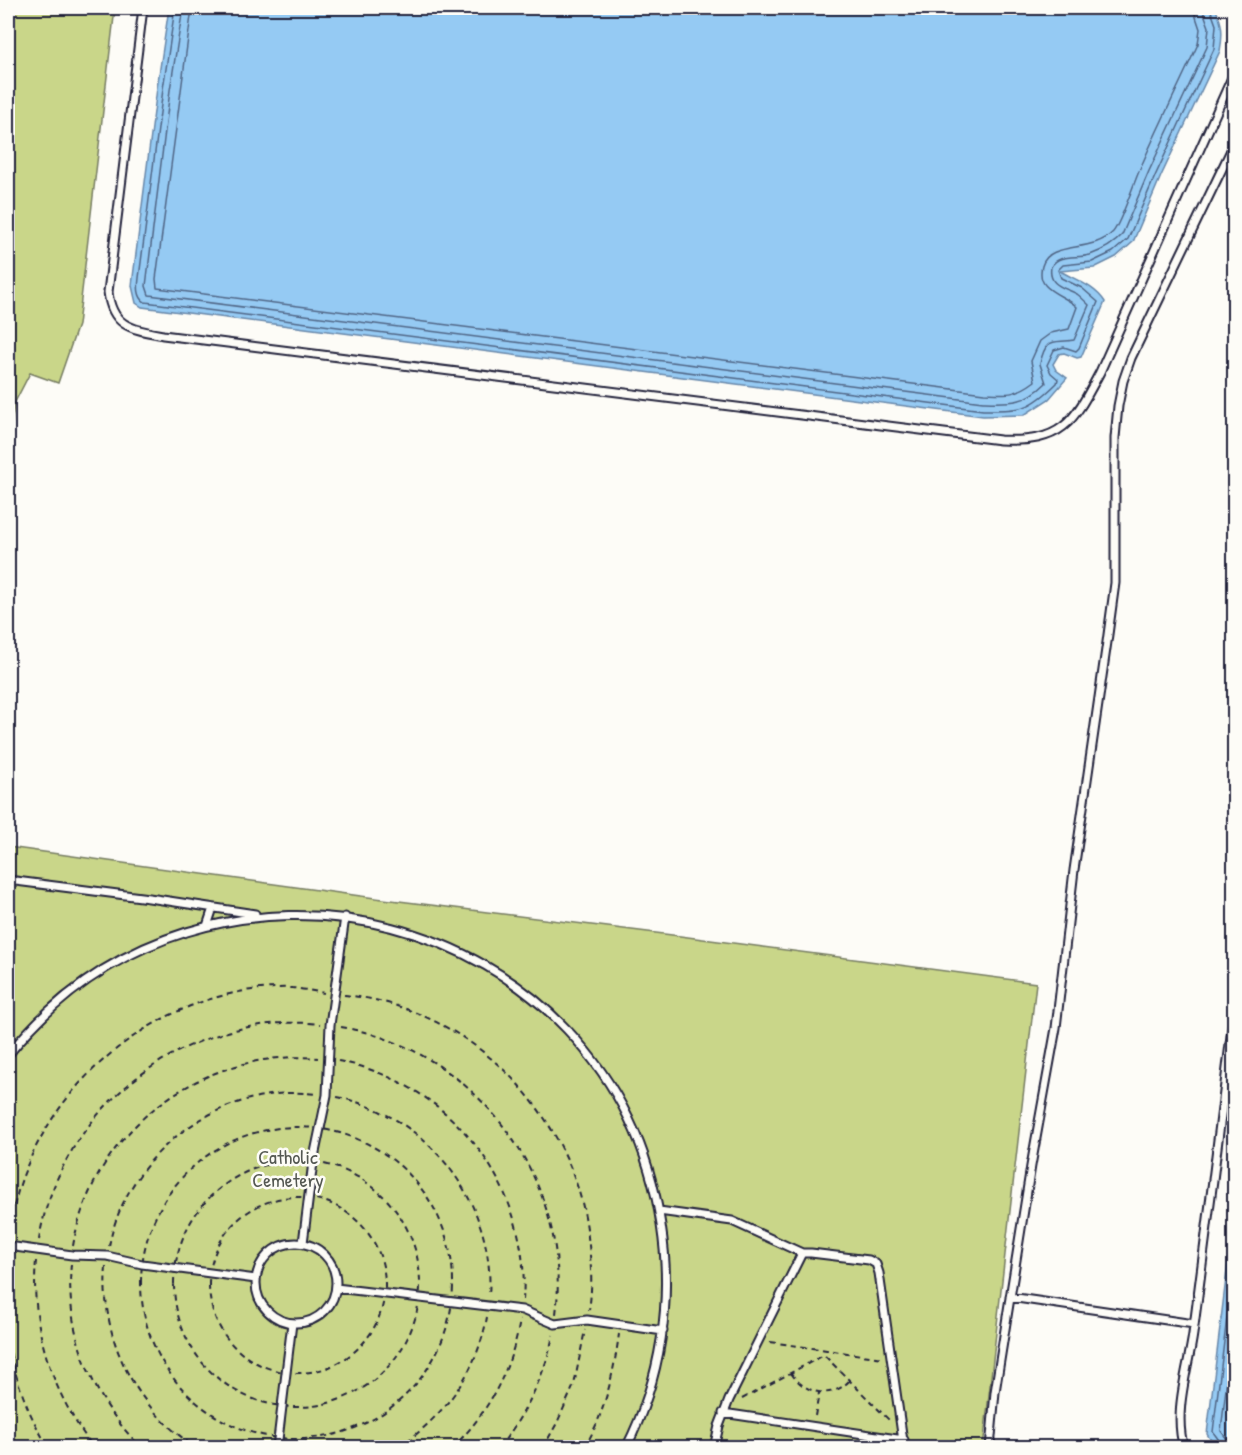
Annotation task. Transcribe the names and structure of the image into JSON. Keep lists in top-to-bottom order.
{
  "parks": ["Catholic Cemetery"]
}
